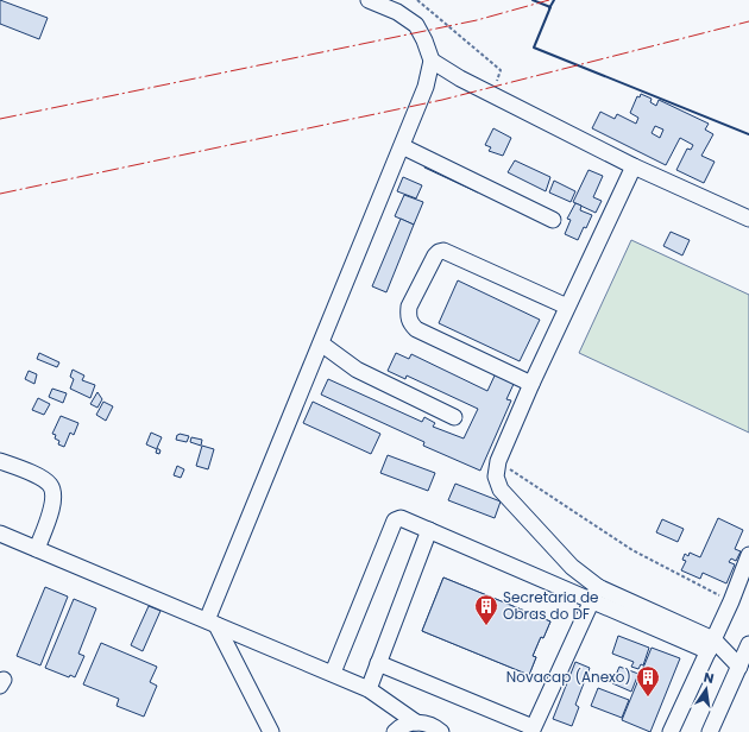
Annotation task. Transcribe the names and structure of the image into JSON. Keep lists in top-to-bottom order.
{
  "places": {
    "building": ["Secretaria de Obras do DF", "Novacap (Anexo)"]
  },
  "north": "top"
}
